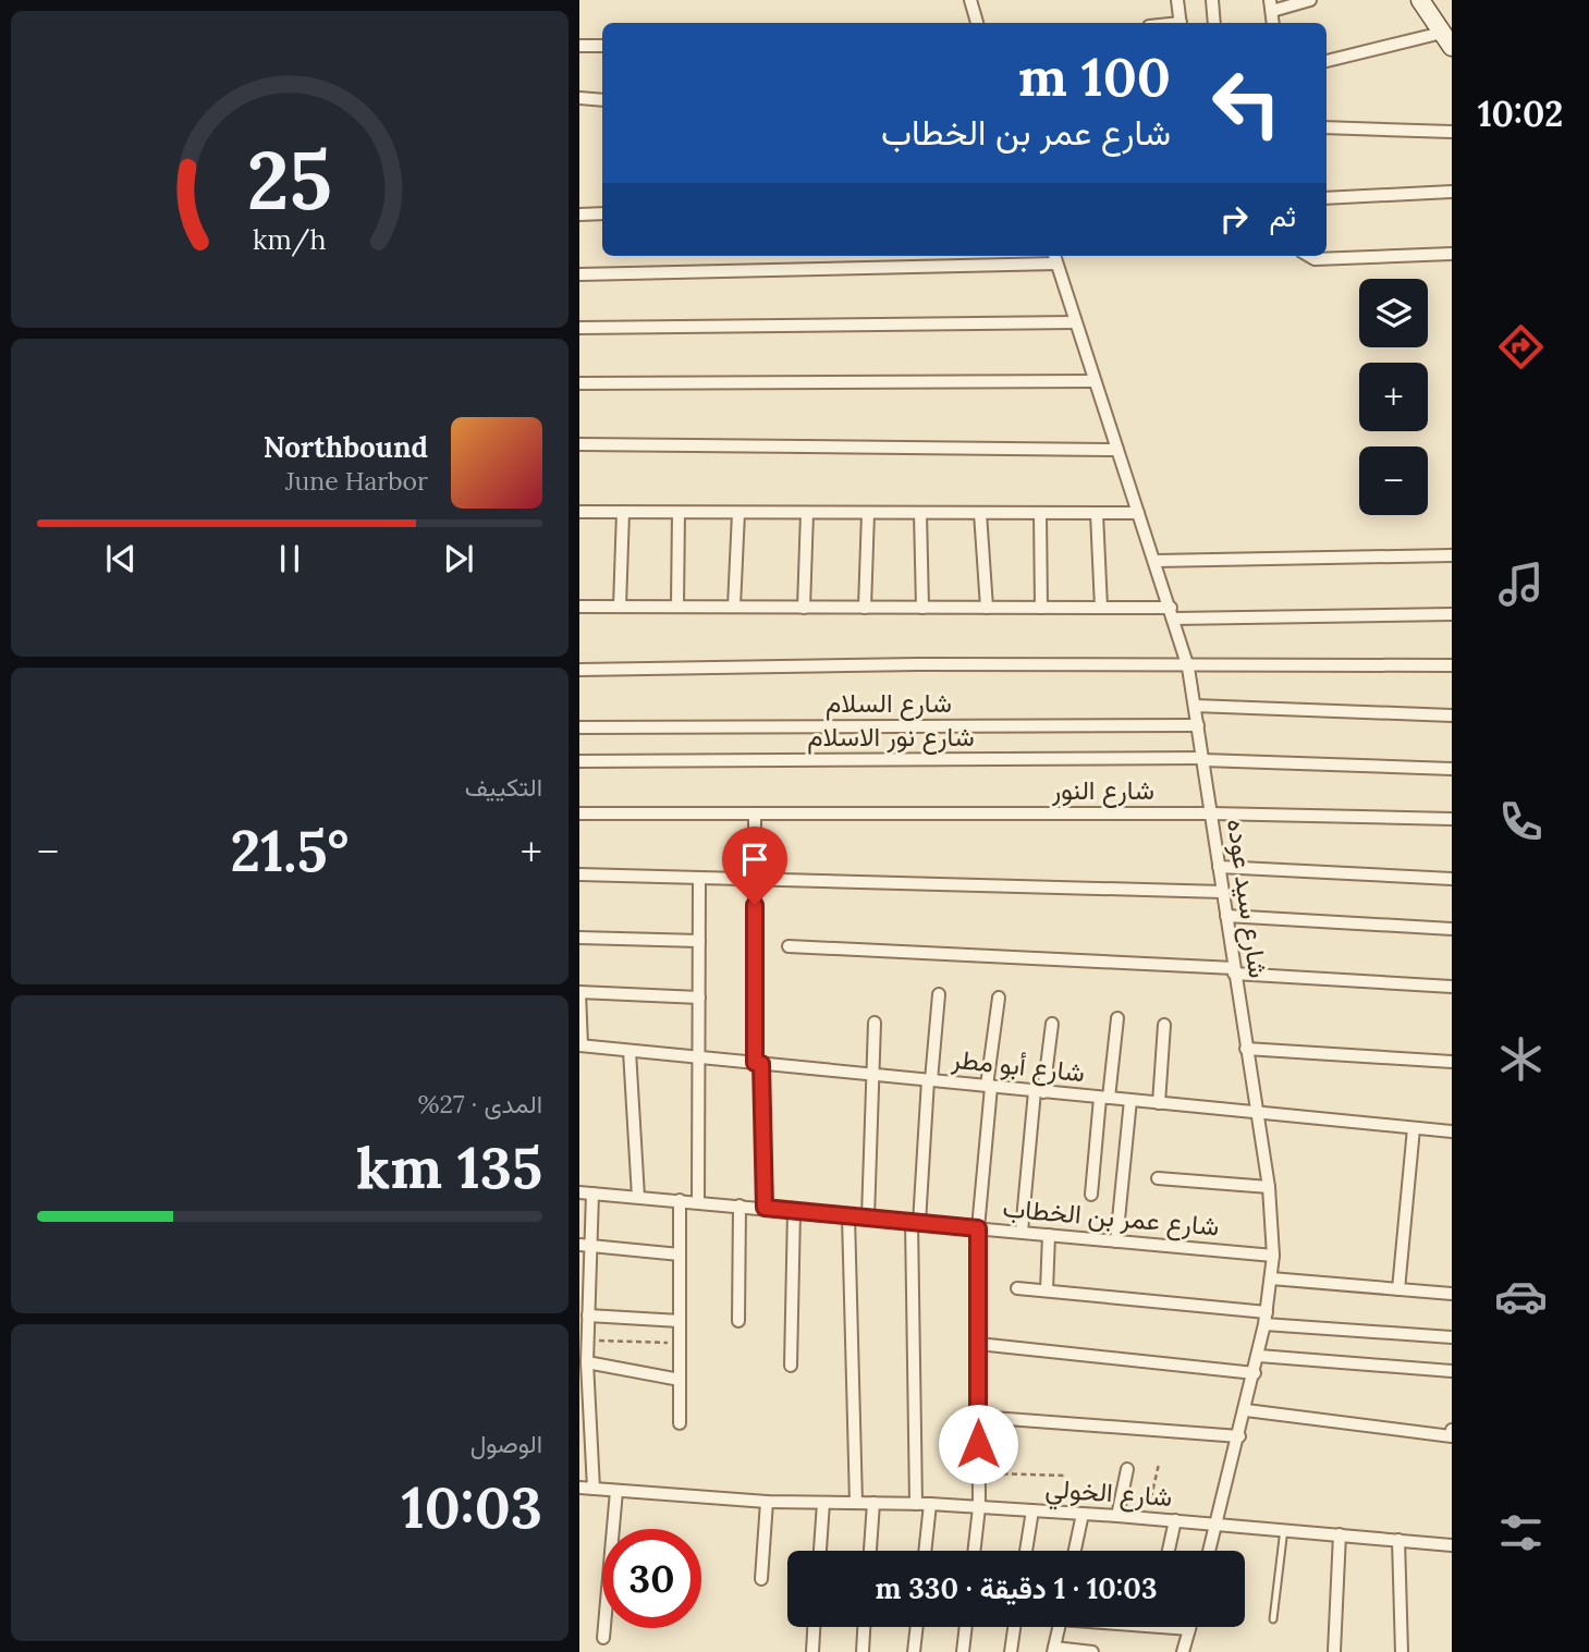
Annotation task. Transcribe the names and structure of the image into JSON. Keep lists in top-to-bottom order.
{
  "streets": {
    "street": [
      "شارع السلام",
      "شارع نور الاسلام",
      "شارع النور",
      "شارع سيد عوده",
      "شارع أبو مطر",
      "شارع عمر بن الخطاب",
      "شارع الخولي"
    ]
  },
  "crossings": [
    ["شارع السلام", "شارع سيد عوده"],
    ["شارع نور الاسلام", "شارع سيد عوده"],
    ["شارع النور", "شارع سيد عوده"],
    ["شارع سيد عوده", "شارع أبو مطر"],
    ["شارع سيد عوده", "شارع عمر بن الخطاب"],
    ["شارع سيد عوده", "شارع الخولي"]
  ],
  "page": {
    "tabs": "10:02",
    "turn": ["100 m", "شارع عمر بن الخطاب"],
    "then": "ثم",
    "map_buttons": ["+", "−"],
    "song": ["Northbound", "June Harbor"],
    "tile": [
      "التكييف",
      ["المدى · 27%", "135 km"],
      ["الوصول", "10:03"]
    ],
    "heat": ["−", "21.5°", "+"],
    "limit": "30",
    "trip": "10:03 · 1 دقيقة · 330 m",
    "gauge": ["25", "km/h"]
  }
}
